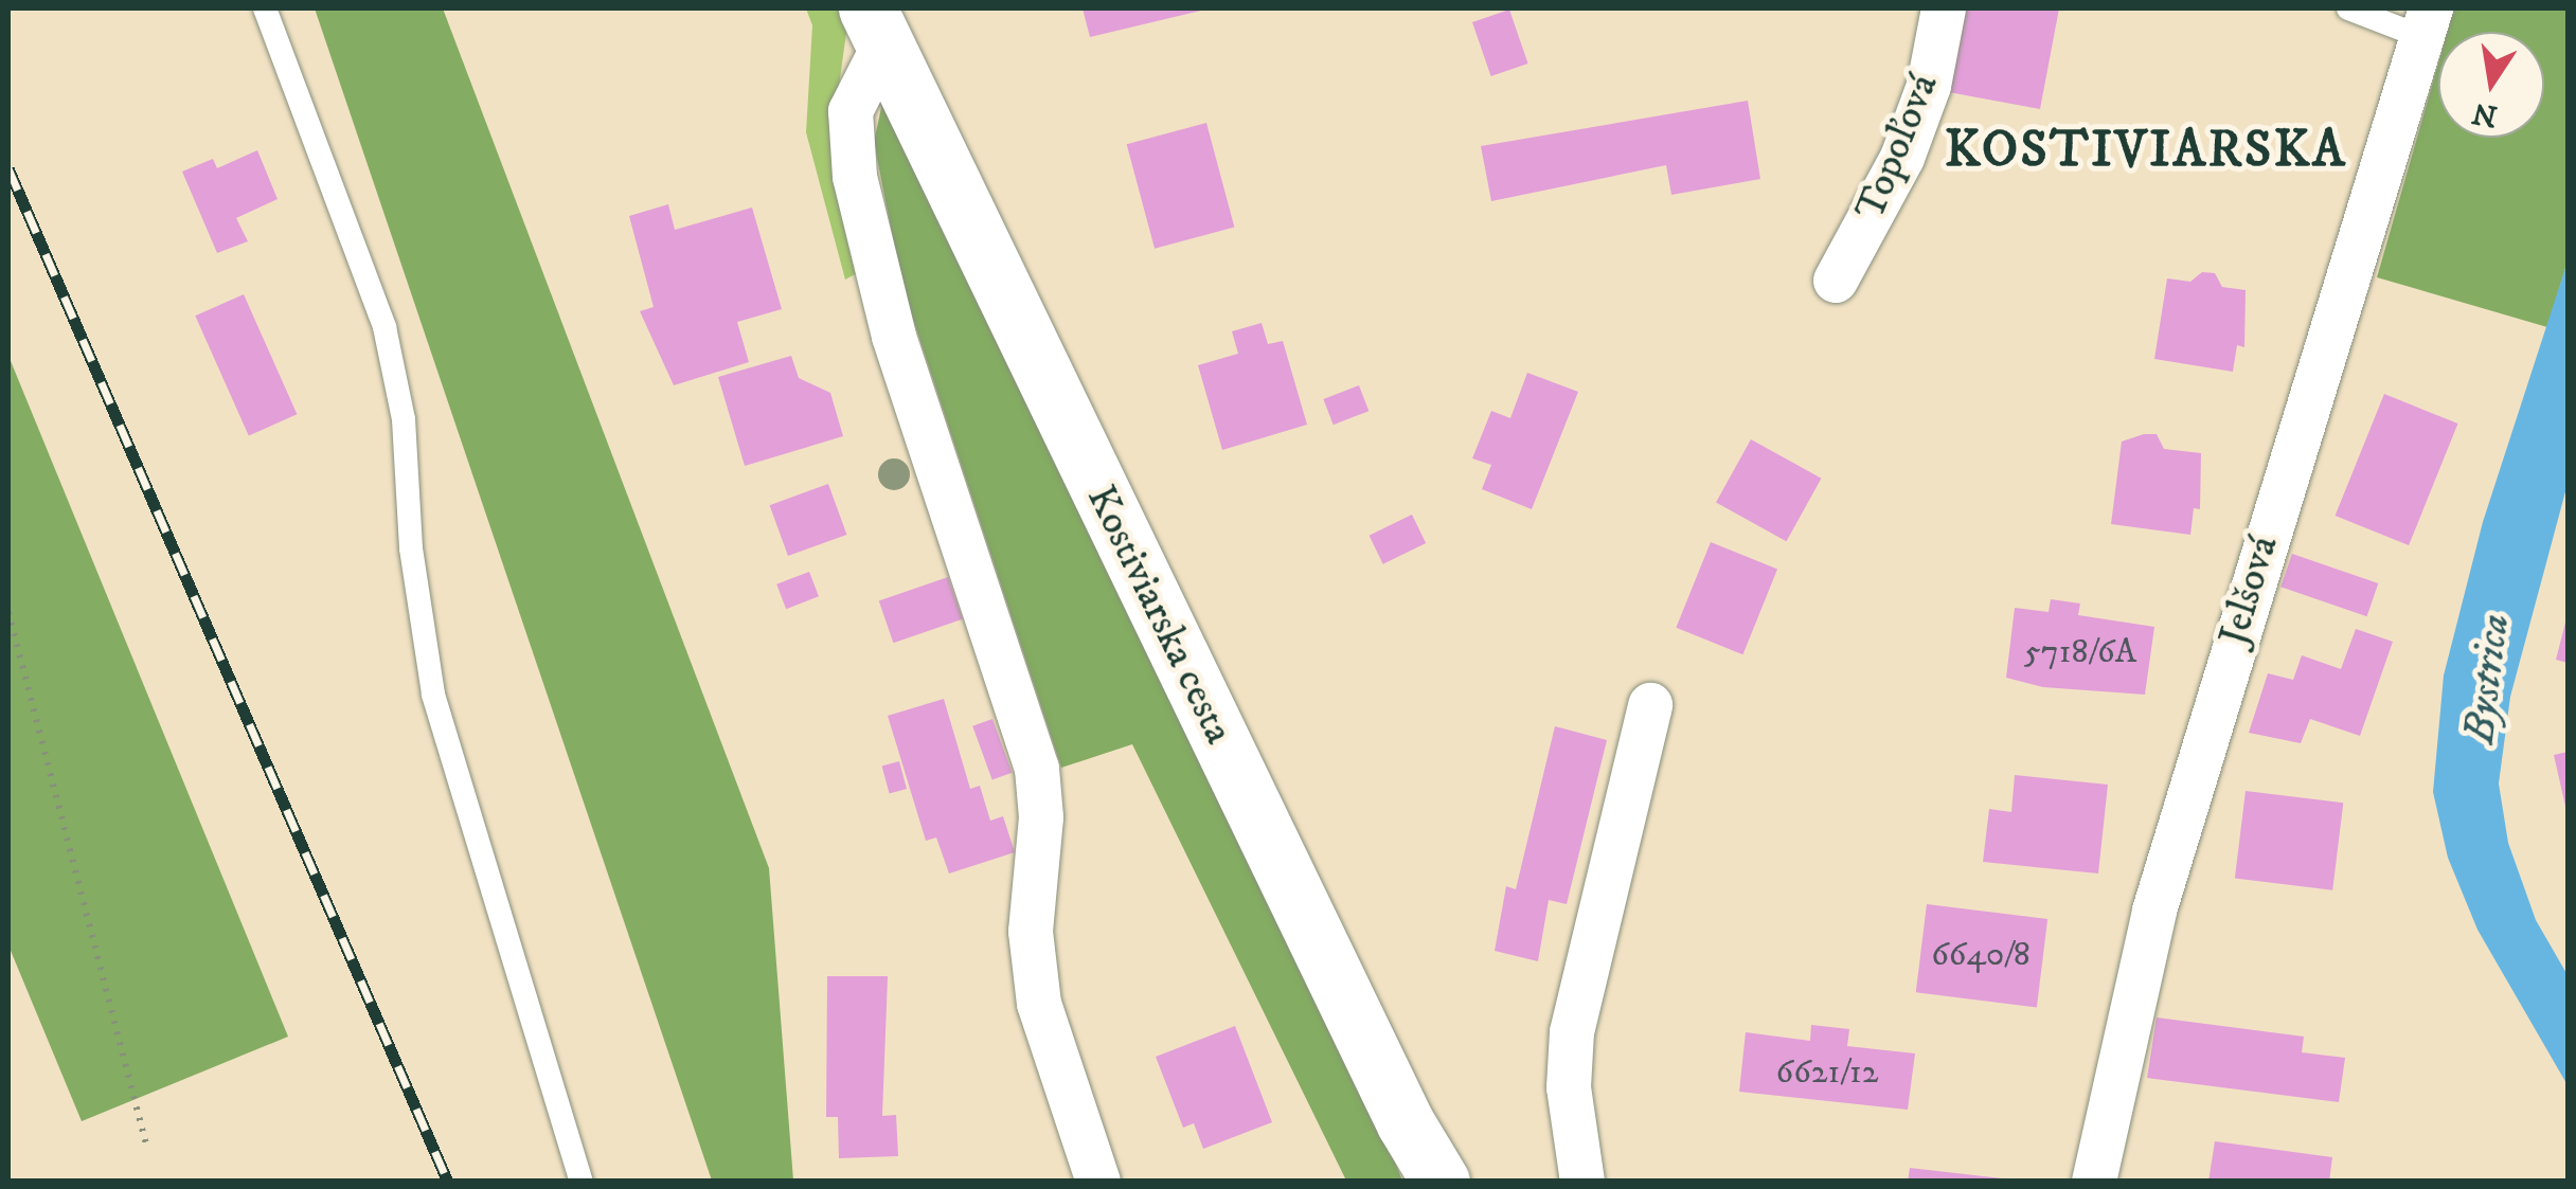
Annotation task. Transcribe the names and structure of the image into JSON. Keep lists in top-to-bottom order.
{
  "streets": {
    "street": ["Topoľová", "Jelšová", "Kostiviarska cesta"]
  },
  "districts": ["KOSTIVIARSKA"],
  "water": ["Bystrica"],
  "house_numbers": ["5718/6A", "6640/8", "6621/12"],
  "north": "bottom"
}
